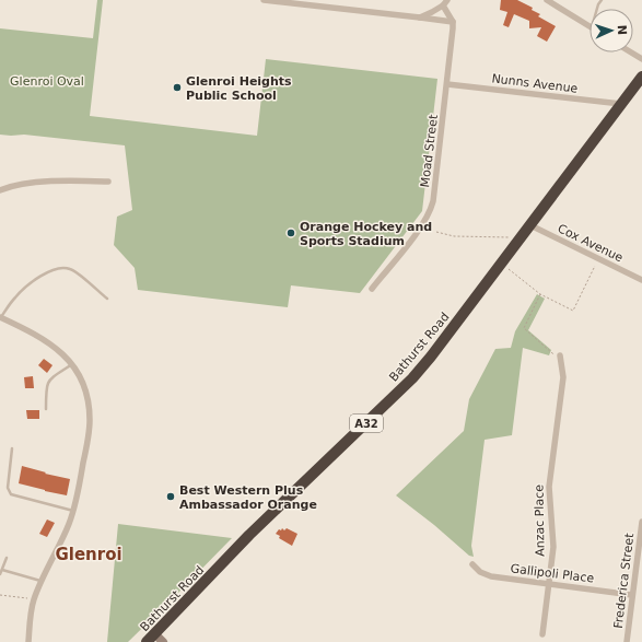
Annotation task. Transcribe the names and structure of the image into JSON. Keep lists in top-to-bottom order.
{
  "streets": {
    "highway": ["Bathurst Road", "A32"],
    "street": [
      "Nunns Avenue",
      "Moad Street",
      "Cox Avenue",
      "Anzac Place",
      "Gallipoli Place",
      "Frederica Street"
    ]
  },
  "crossings": [
    ["Nunns Avenue", "Moad Street"],
    ["Nunns Avenue", "Bathurst Road"],
    ["Cox Avenue", "Bathurst Road"],
    ["Anzac Place", "Gallipoli Place"],
    ["Gallipoli Place", "Frederica Street"]
  ],
  "districts": ["Glenroi"],
  "parks": ["Glenroi Oval"],
  "places": ["Glenroi Heights Public School", "Orange Hockey and Sports Stadium", "Best Western Plus Ambassador Orange"],
  "north": "right"
}
